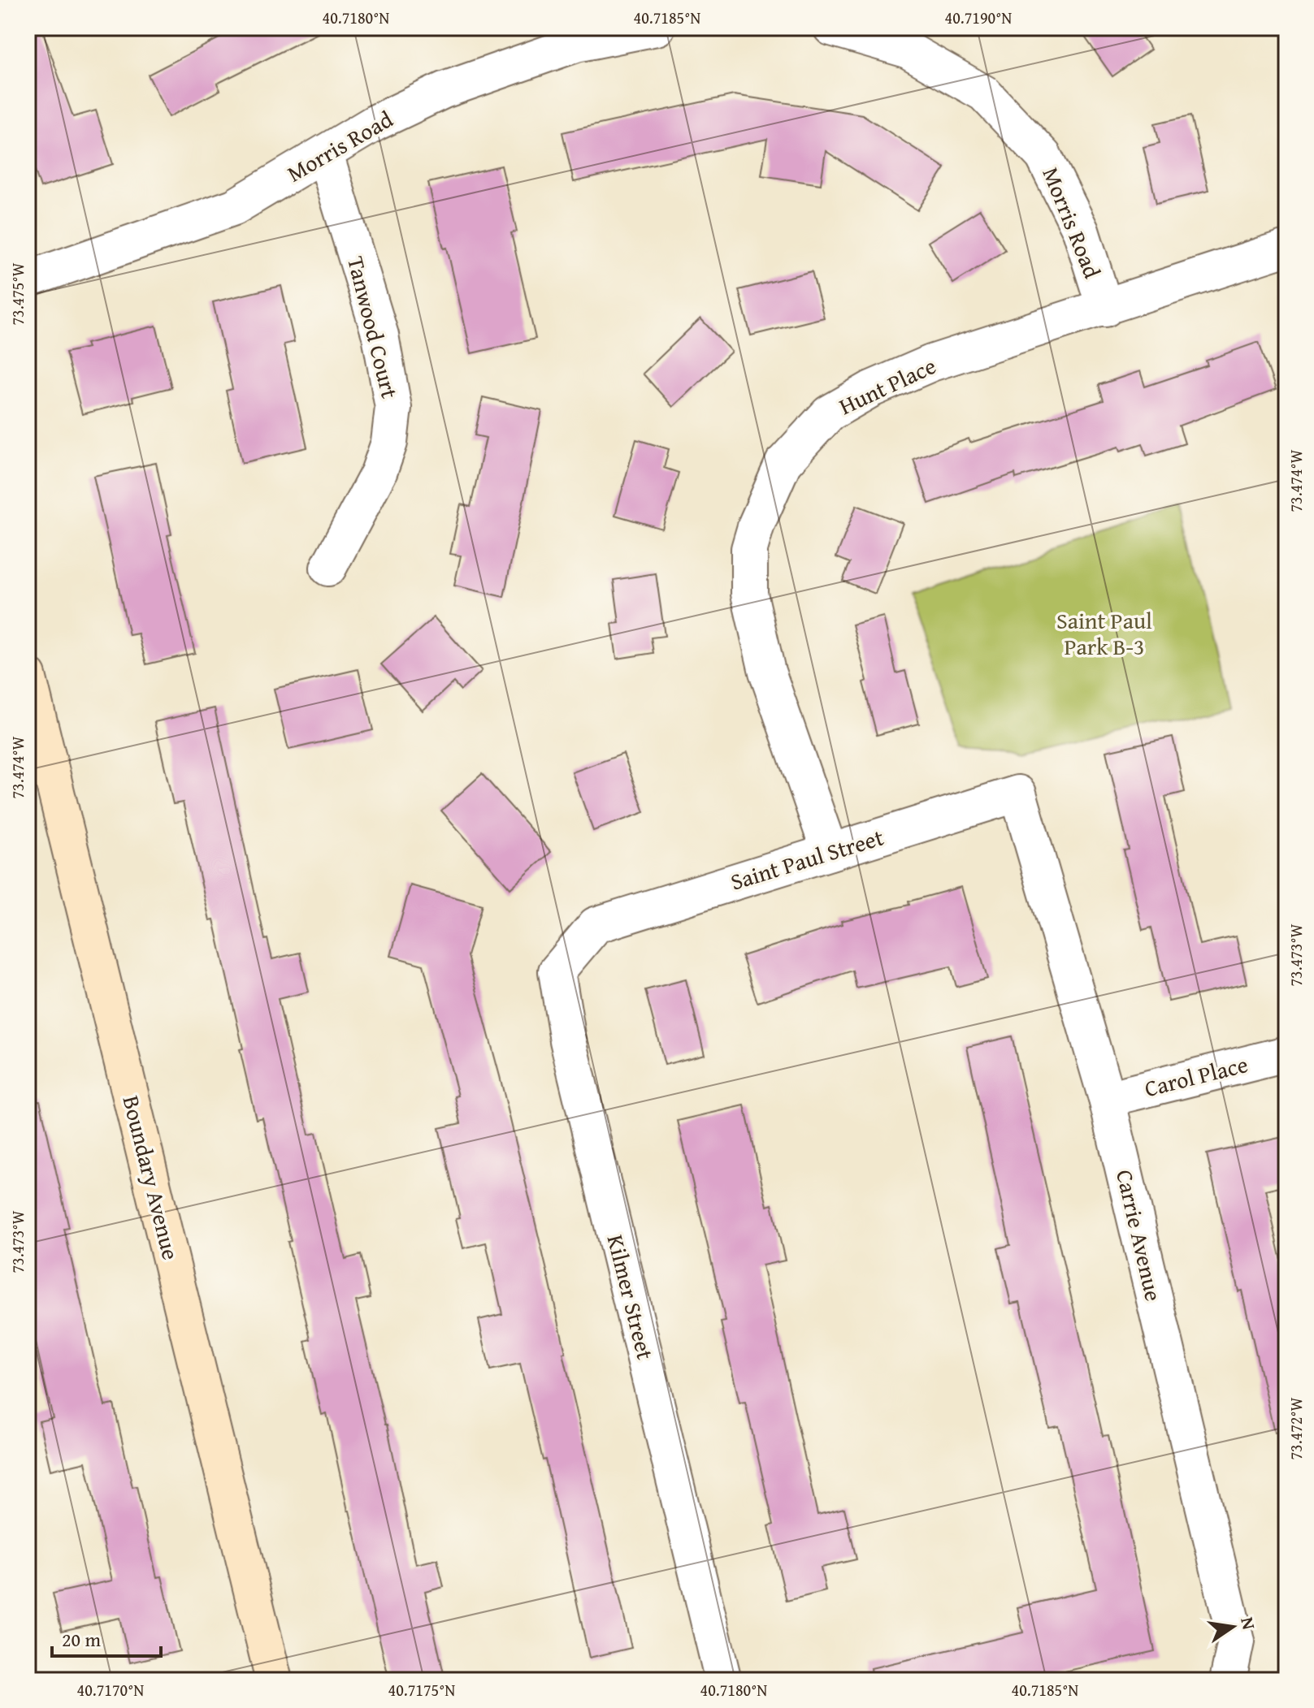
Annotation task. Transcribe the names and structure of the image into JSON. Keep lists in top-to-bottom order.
{
  "streets": {
    "main road": ["Boundary Avenue"],
    "street": [
      "Morris Road",
      "Tanwood Court",
      "Hunt Place",
      "Saint Paul Street",
      "Carol Place",
      "Carrie Avenue",
      "Kilmer Street"
    ]
  },
  "crossings": [
    ["Morris Road", "Tanwood Court"],
    ["Morris Road", "Hunt Place"],
    ["Hunt Place", "Saint Paul Street"],
    ["Saint Paul Street", "Carrie Avenue"],
    ["Saint Paul Street", "Kilmer Street"],
    ["Carol Place", "Carrie Avenue"]
  ],
  "parks": ["Saint Paul Park B-3"],
  "scale_bar": "20 m",
  "north": "right",
  "coordinates": [
    "40.7180°N",
    "40.7185°N",
    "40.7190°N",
    "73.475°W",
    "73.474°W",
    "73.473°W",
    "73.472°W",
    "40.7170°N",
    "40.7175°N"
  ]
}
